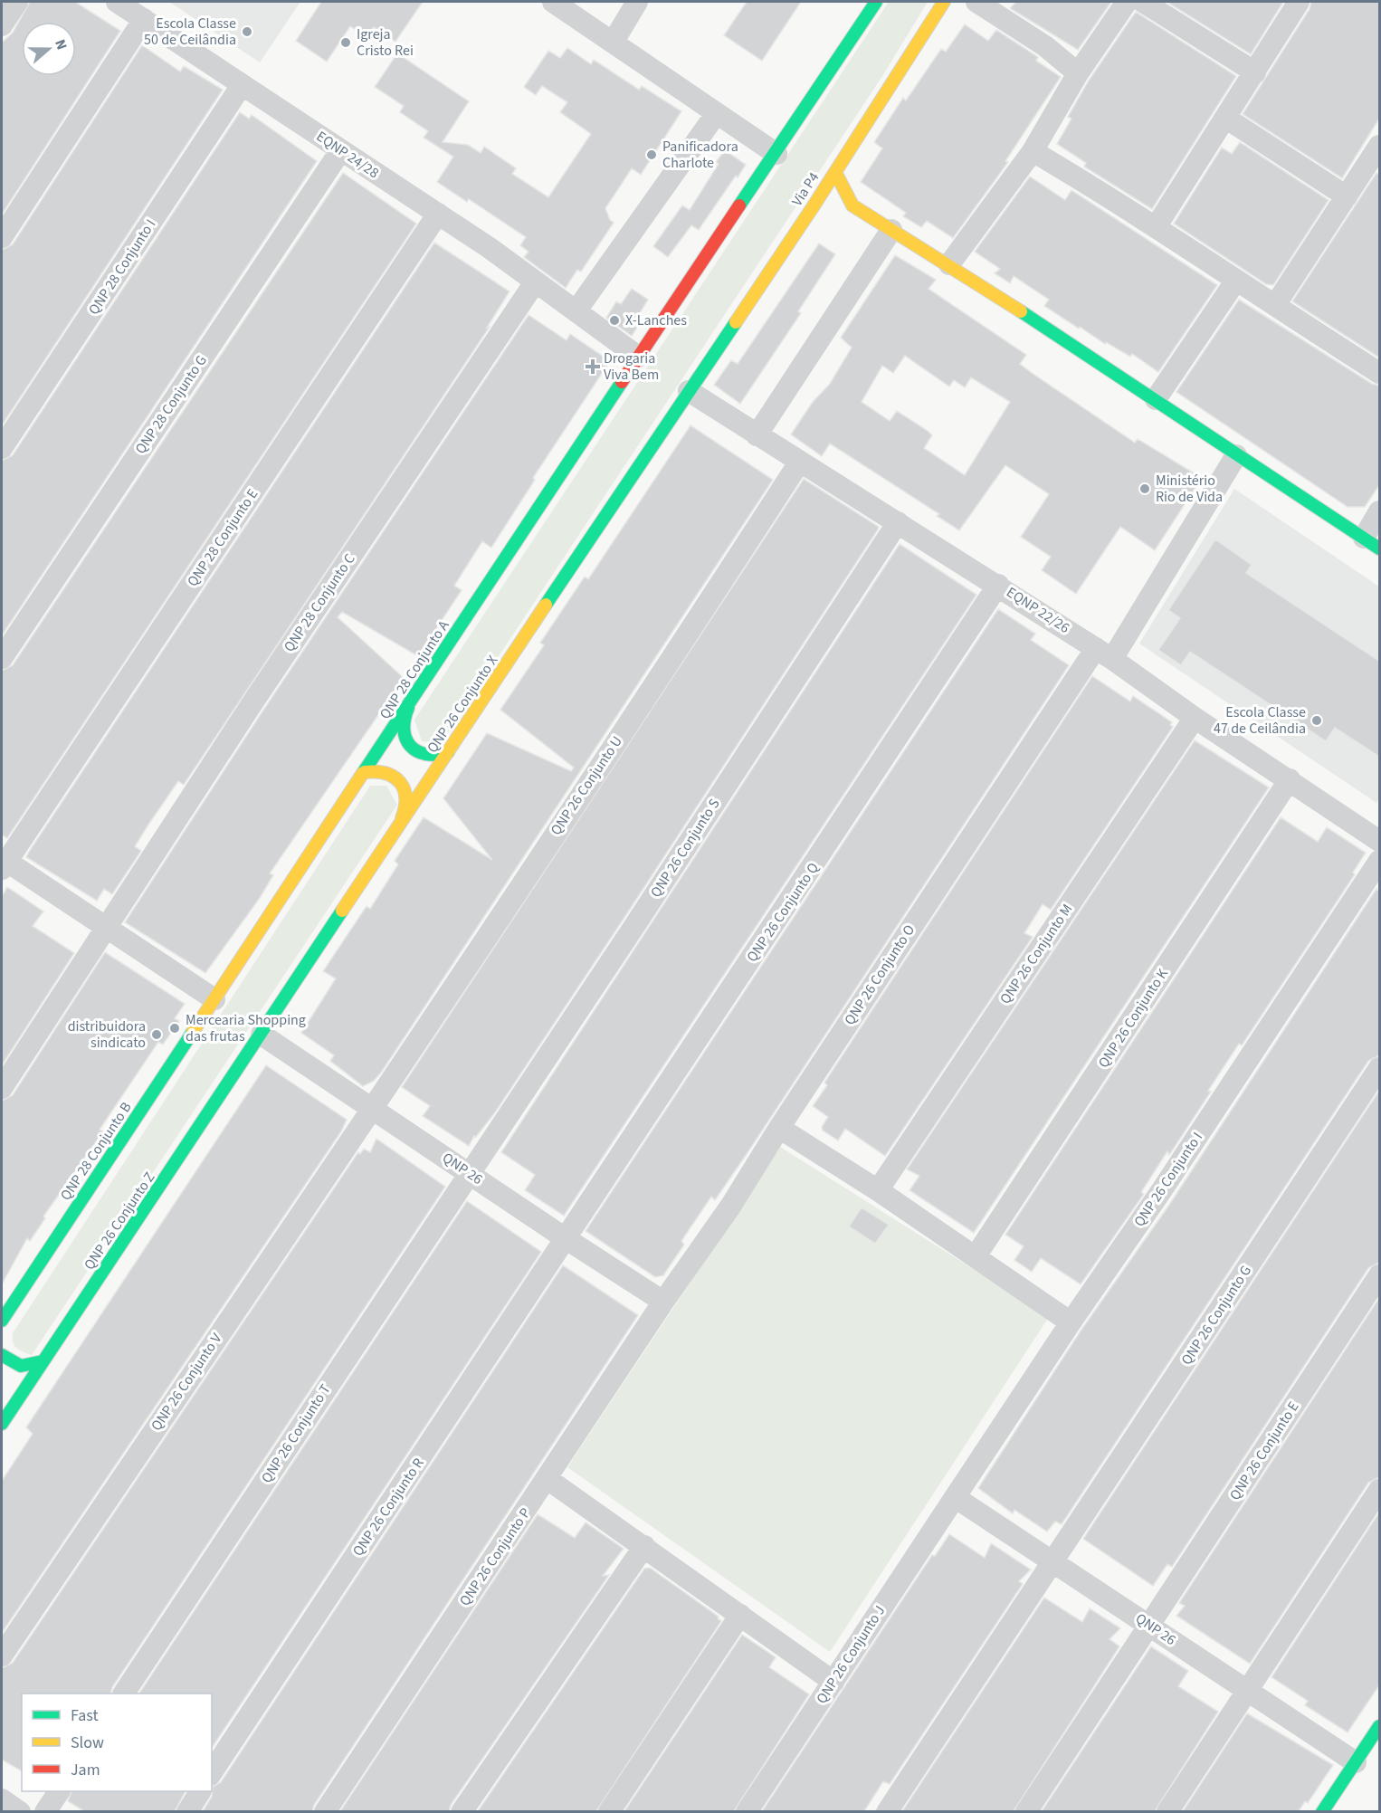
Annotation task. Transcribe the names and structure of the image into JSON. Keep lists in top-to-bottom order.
{
  "streets": {
    "street": [
      "EQNP 24/28",
      "Via P4",
      "QNP 28 Conjunto I",
      "QNP 28 Conjunto G",
      "QNP 28 Conjunto E",
      "QNP 28 Conjunto C",
      "EQNP 22/26",
      "QNP 28 Conjunto A",
      "QNP 26 Conjunto X",
      "QNP 26 Conjunto U",
      "QNP 26 Conjunto S",
      "QNP 26 Conjunto Q",
      "QNP 26 Conjunto M",
      "QNP 26 Conjunto O",
      "QNP 26 Conjunto K",
      "QNP 28 Conjunto B",
      "QNP 26",
      "QNP 26 Conjunto I",
      "QNP 26 Conjunto Z",
      "QNP 26 Conjunto G",
      "QNP 26 Conjunto V",
      "QNP 26 Conjunto T",
      "QNP 26 Conjunto E",
      "QNP 26 Conjunto R",
      "QNP 26 Conjunto P",
      "QNP 26 Conjunto J"
    ]
  },
  "crossings": [
    ["EQNP 24/28", "QNP 28 Conjunto I"],
    ["EQNP 24/28", "QNP 28 Conjunto G"],
    ["EQNP 24/28", "QNP 28 Conjunto E"],
    ["EQNP 24/28", "QNP 28 Conjunto C"],
    ["EQNP 24/28", "QNP 28 Conjunto A"],
    ["Via P4", "EQNP 22/26"],
    ["Via P4", "QNP 26 Conjunto X"],
    ["EQNP 22/26", "QNP 26 Conjunto X"],
    ["EQNP 22/26", "QNP 26 Conjunto U"],
    ["EQNP 22/26", "QNP 26 Conjunto S"],
    ["EQNP 22/26", "QNP 26 Conjunto Q"],
    ["EQNP 22/26", "QNP 26 Conjunto M"],
    ["EQNP 22/26", "QNP 26 Conjunto O"],
    ["EQNP 22/26", "QNP 26 Conjunto K"],
    ["QNP 28 Conjunto A", "QNP 28 Conjunto B"],
    ["QNP 26 Conjunto X", "QNP 26"],
    ["QNP 26 Conjunto X", "QNP 26 Conjunto Z"],
    ["QNP 26 Conjunto U", "QNP 26"],
    ["QNP 26 Conjunto U", "QNP 26 Conjunto V"],
    ["QNP 26 Conjunto S", "QNP 26"],
    ["QNP 26 Conjunto S", "QNP 26 Conjunto T"],
    ["QNP 26 Conjunto Q", "QNP 26"],
    ["QNP 26 Conjunto Q", "QNP 26 Conjunto R"],
    ["QNP 26 Conjunto O", "QNP 26"],
    ["QNP 26 Conjunto O", "QNP 26 Conjunto P"],
    ["QNP 26", "QNP 26 Conjunto I"],
    ["QNP 26", "QNP 26 Conjunto Z"],
    ["QNP 26", "QNP 26 Conjunto G"],
    ["QNP 26", "QNP 26 Conjunto V"],
    ["QNP 26", "QNP 26 Conjunto T"],
    ["QNP 26", "QNP 26 Conjunto E"],
    ["QNP 26", "QNP 26 Conjunto R"],
    ["QNP 26", "QNP 26 Conjunto P"],
    ["QNP 26", "QNP 26 Conjunto J"],
    ["QNP 26 Conjunto I", "QNP 26 Conjunto J"]
  ],
  "places": {
    "other": [
      "Escola Classe 50 de Ceilândia",
      "Igreja Cristo Rei",
      "Panificadora Charlote",
      "X-Lanches",
      "Ministério Rio de Vida",
      "Escola Classe 47 de Ceilândia",
      "Mercearia Shopping das frutas",
      "distribuidora sindicato"
    ],
    "health": ["Drogaria Viva Bem"]
  },
  "legend": ["Fast", "Slow", "Jam"],
  "north": "right"
}
